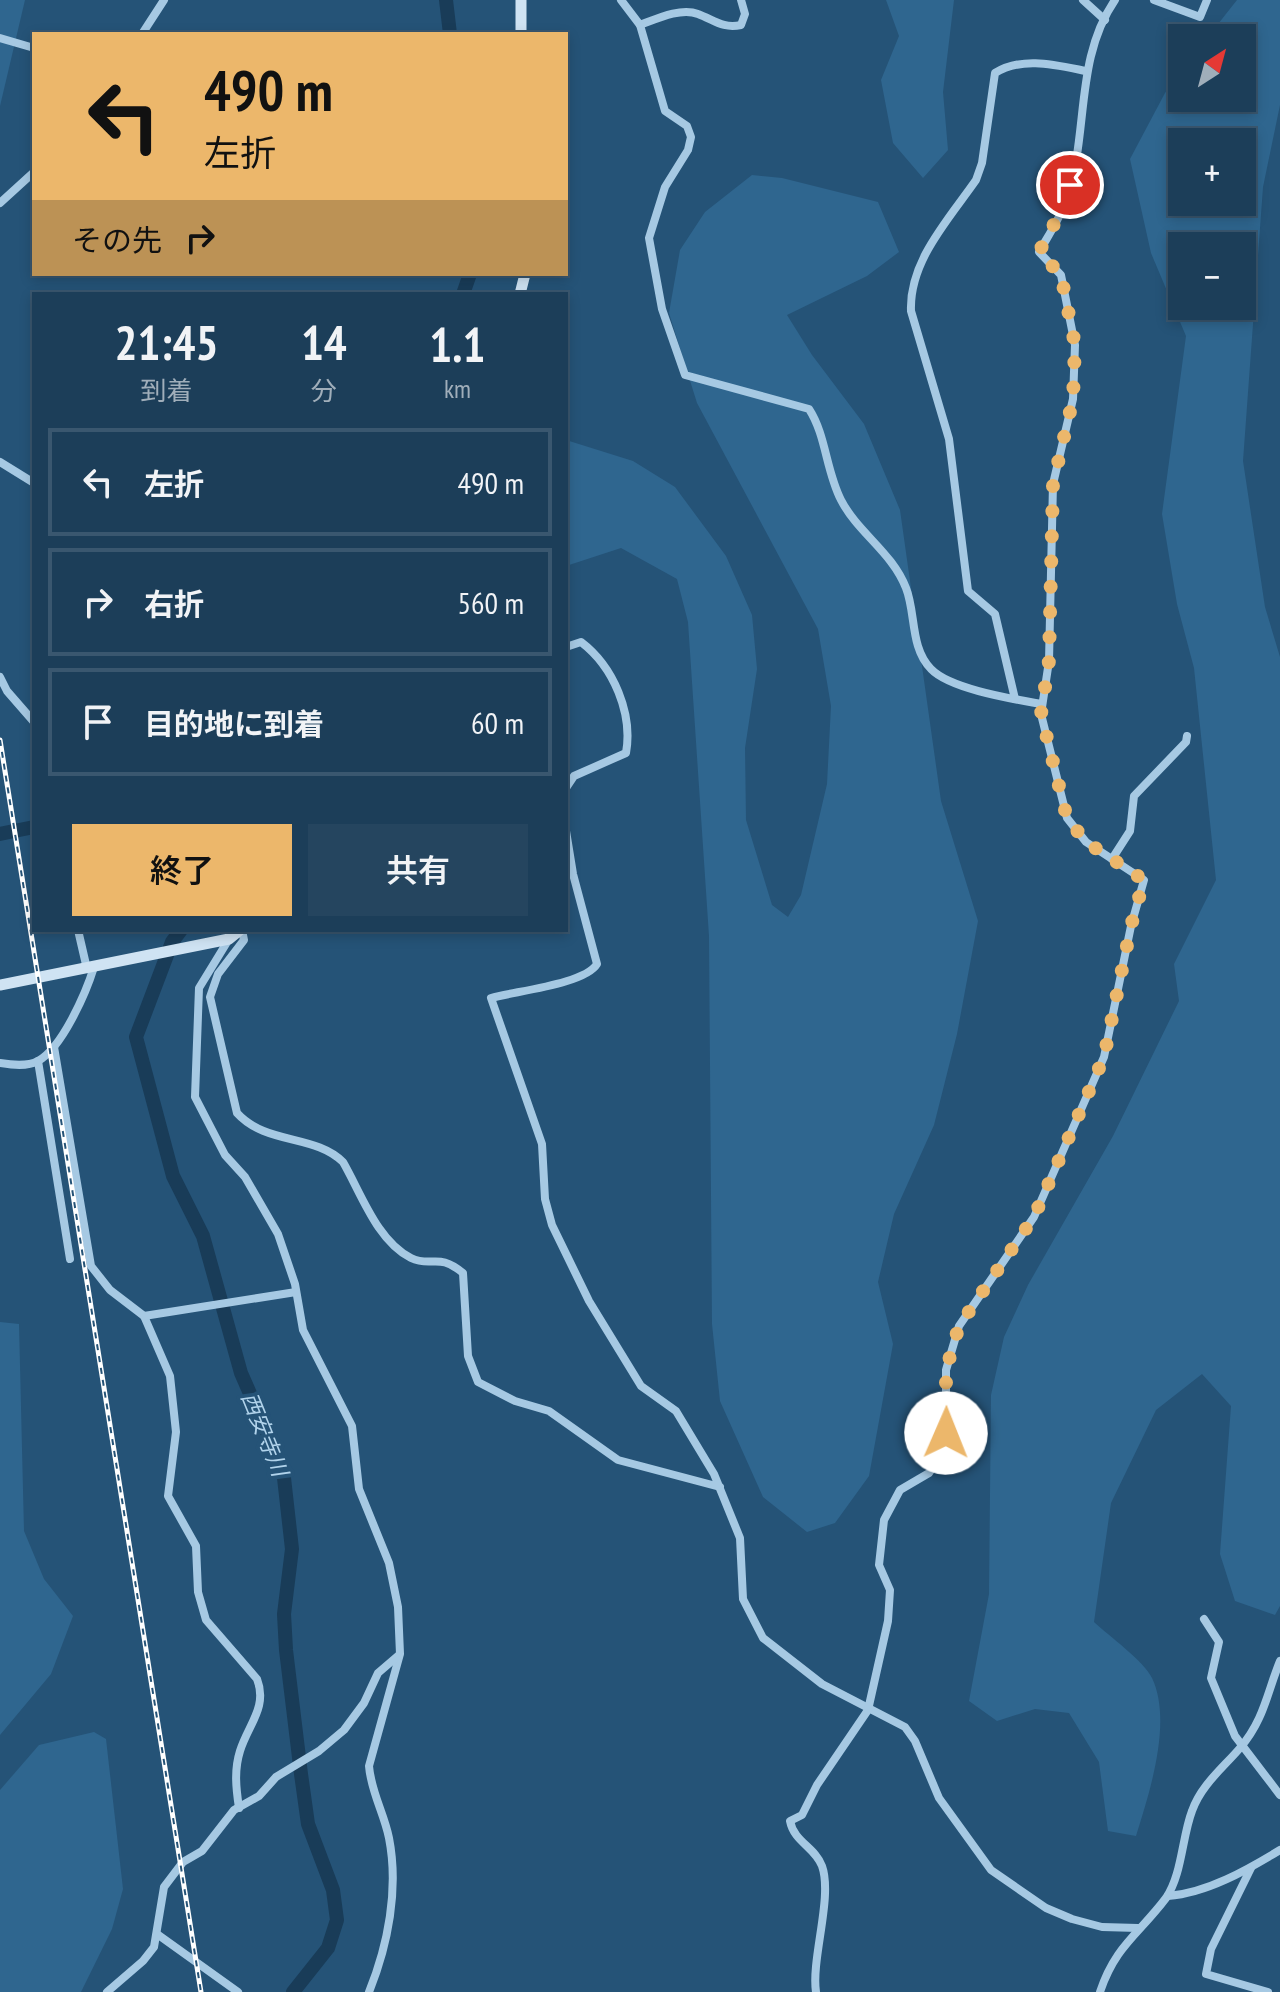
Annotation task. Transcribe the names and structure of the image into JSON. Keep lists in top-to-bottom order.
{
  "water": ["西安寺川"],
  "north": "top right",
  "page": {
    "map_buttons": ["+", "−"],
    "turn": ["490 m", "左折"],
    "then": "その先",
    "eta": [
      "21:45",
      "到着",
      "14",
      "分",
      "1.1",
      "km"
    ],
    "list": [
      {
        "name": "左折",
        "value": "490 m"
      },
      {
        "name": "右折",
        "value": "560 m"
      },
      {
        "name": "目的地に到着",
        "value": "60 m"
      }
    ],
    "buttons": ["終了", "共有"]
  }
}
